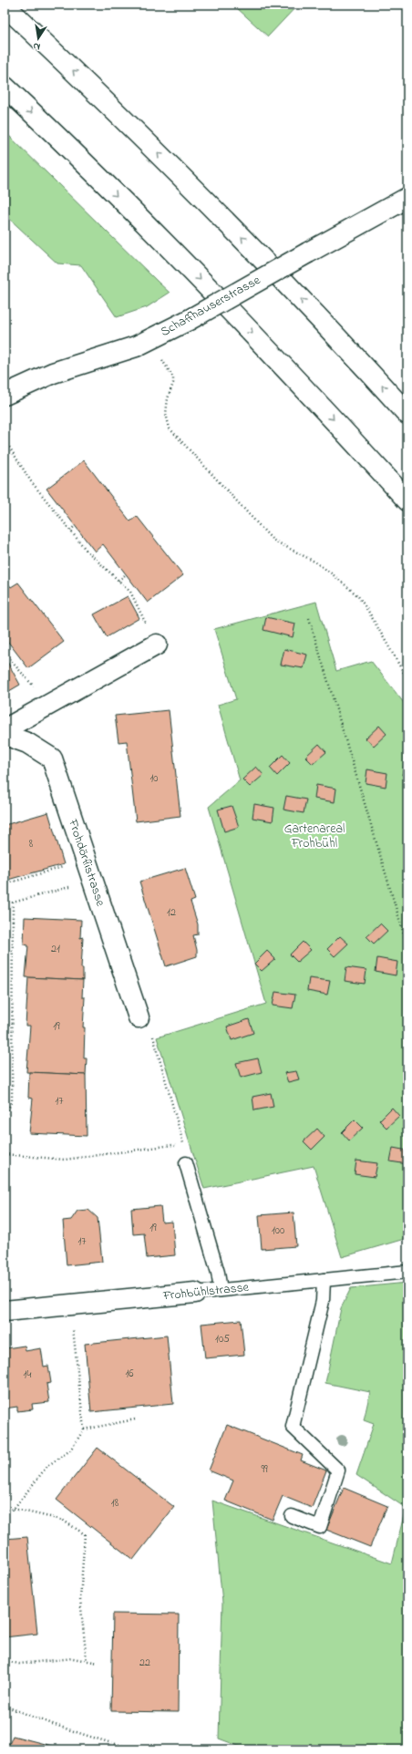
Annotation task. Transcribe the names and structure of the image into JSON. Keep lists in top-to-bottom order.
{
  "streets": {
    "main road": ["Schaffhauserstrasse", "Frohdörflistrasse", "Frohbühlstrasse"]
  },
  "parks": ["Gartenareal Frohbühl"],
  "house_numbers": [
    "10",
    "8",
    "12",
    "21",
    "19",
    "17",
    "19",
    "100",
    "17",
    "105",
    "16",
    "14",
    "99",
    "18",
    "22"
  ],
  "north": "bottom"
}
